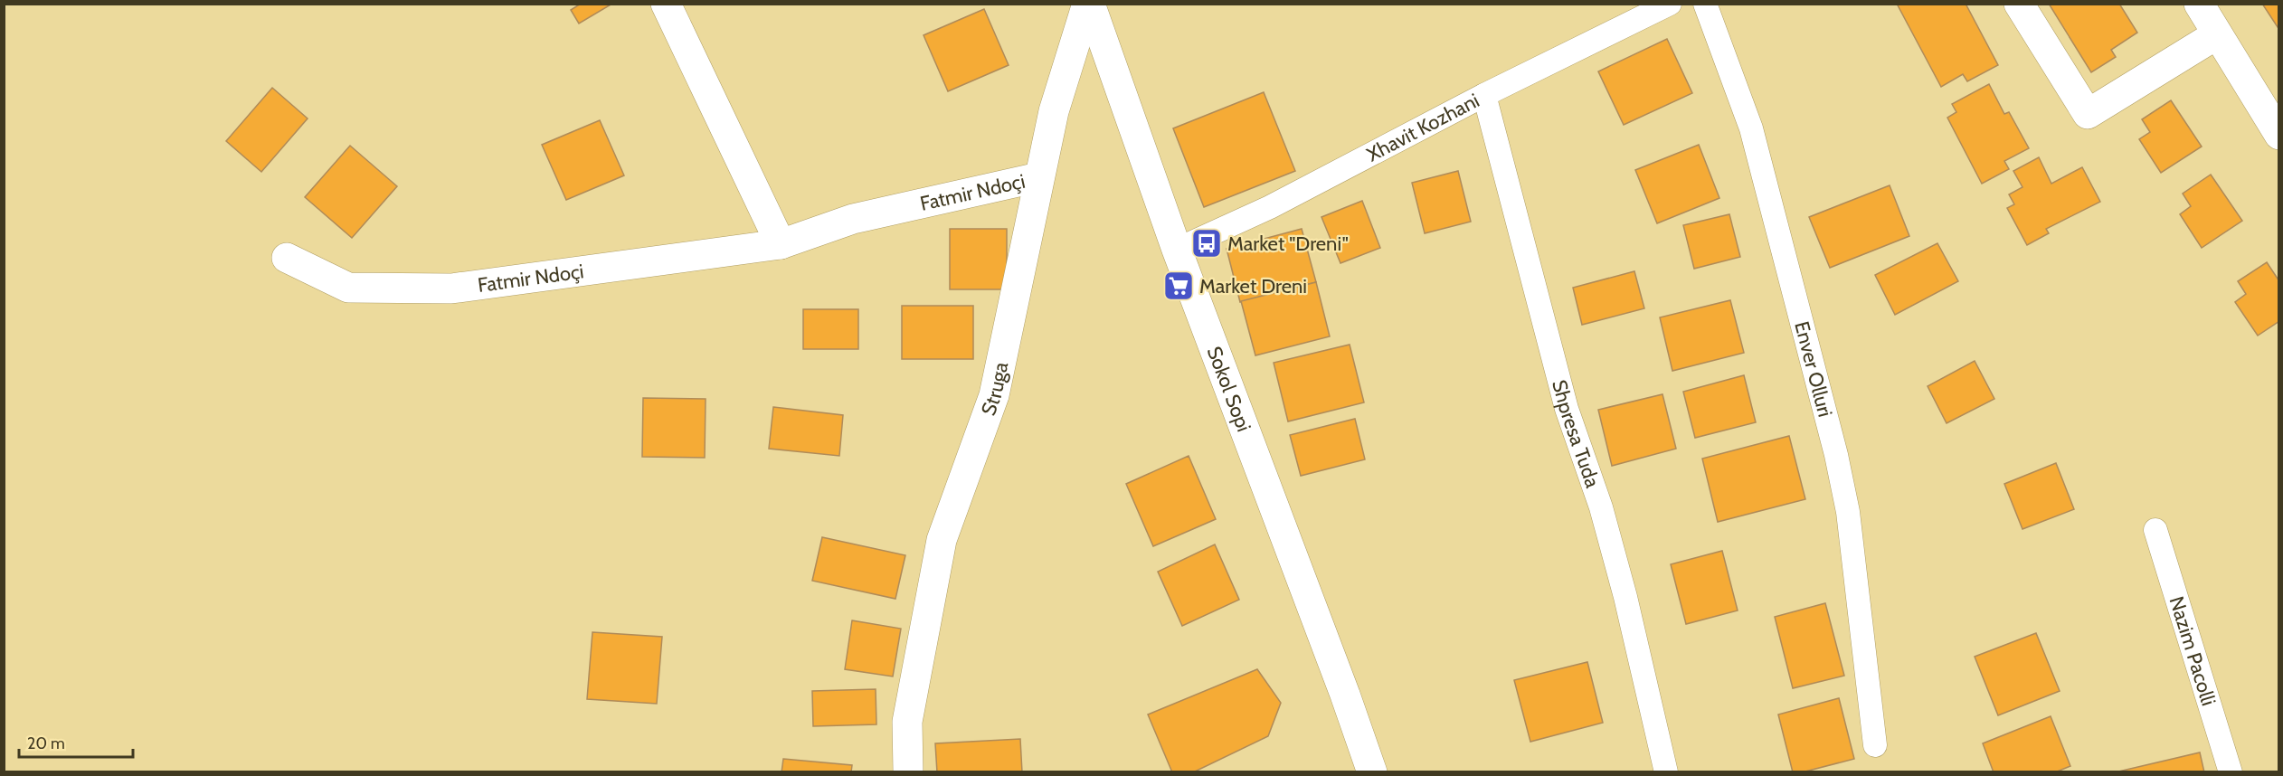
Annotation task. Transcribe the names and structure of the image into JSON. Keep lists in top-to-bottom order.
{
  "streets": {
    "street": ["Fatmir Ndoçi", "Struga", "Sokol Sopi"],
    "lane": [
      "Xhavit Kozhani",
      "Enver Olluri",
      "Shpresa Tuda",
      "Nazim Pacolli"
    ]
  },
  "crossings": [
    ["Xhavit Kozhani", "Sokol Sopi"],
    ["Xhavit Kozhani", "Shpresa Tuda"],
    ["Fatmir Ndoçi", "Struga"],
    ["Struga", "Sokol Sopi"]
  ],
  "places": {
    "bus stop": ["Market \"Dreni\""],
    "supermarket": ["Market Dreni"]
  },
  "scale_bar": "20 m"
}
